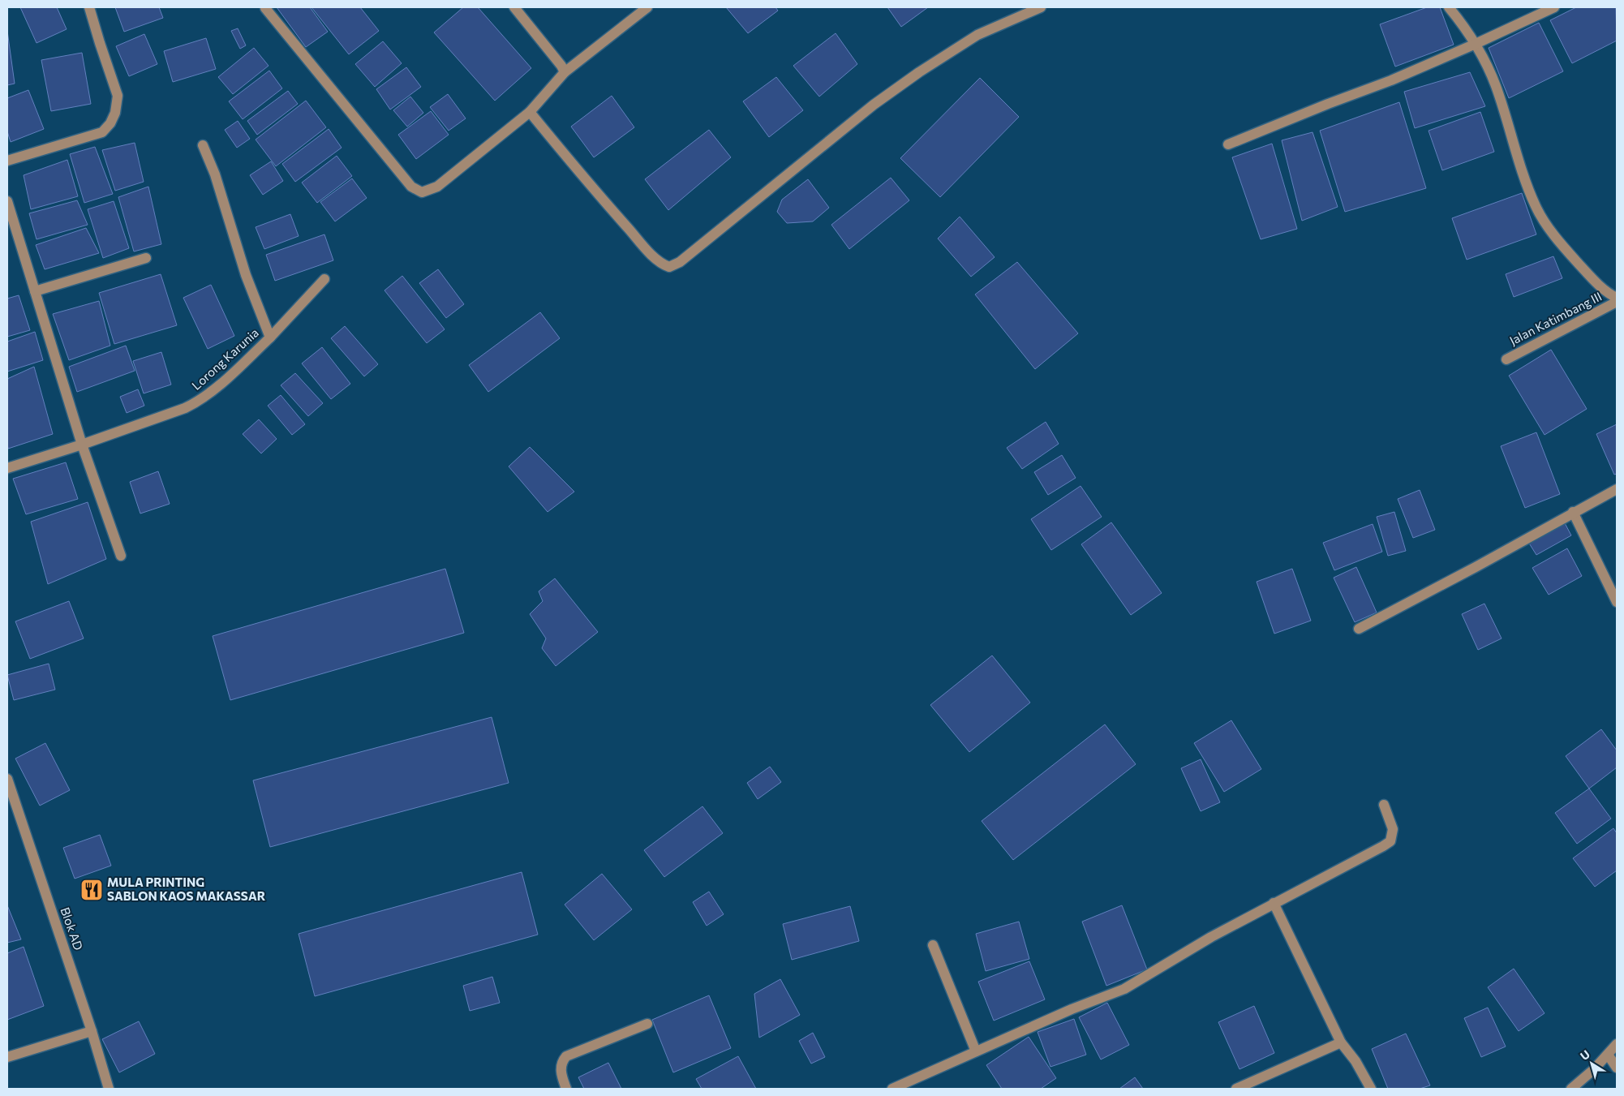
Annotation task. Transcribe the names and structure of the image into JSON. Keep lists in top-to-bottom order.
{
  "streets": {
    "street": ["Jalan Katimbang III", "Lorong Karunia", "Blok AD"]
  },
  "places": {
    "restaurant": ["MULA PRINTING SABLON KAOS MAKASSAR"]
  },
  "north": "top left"
}
